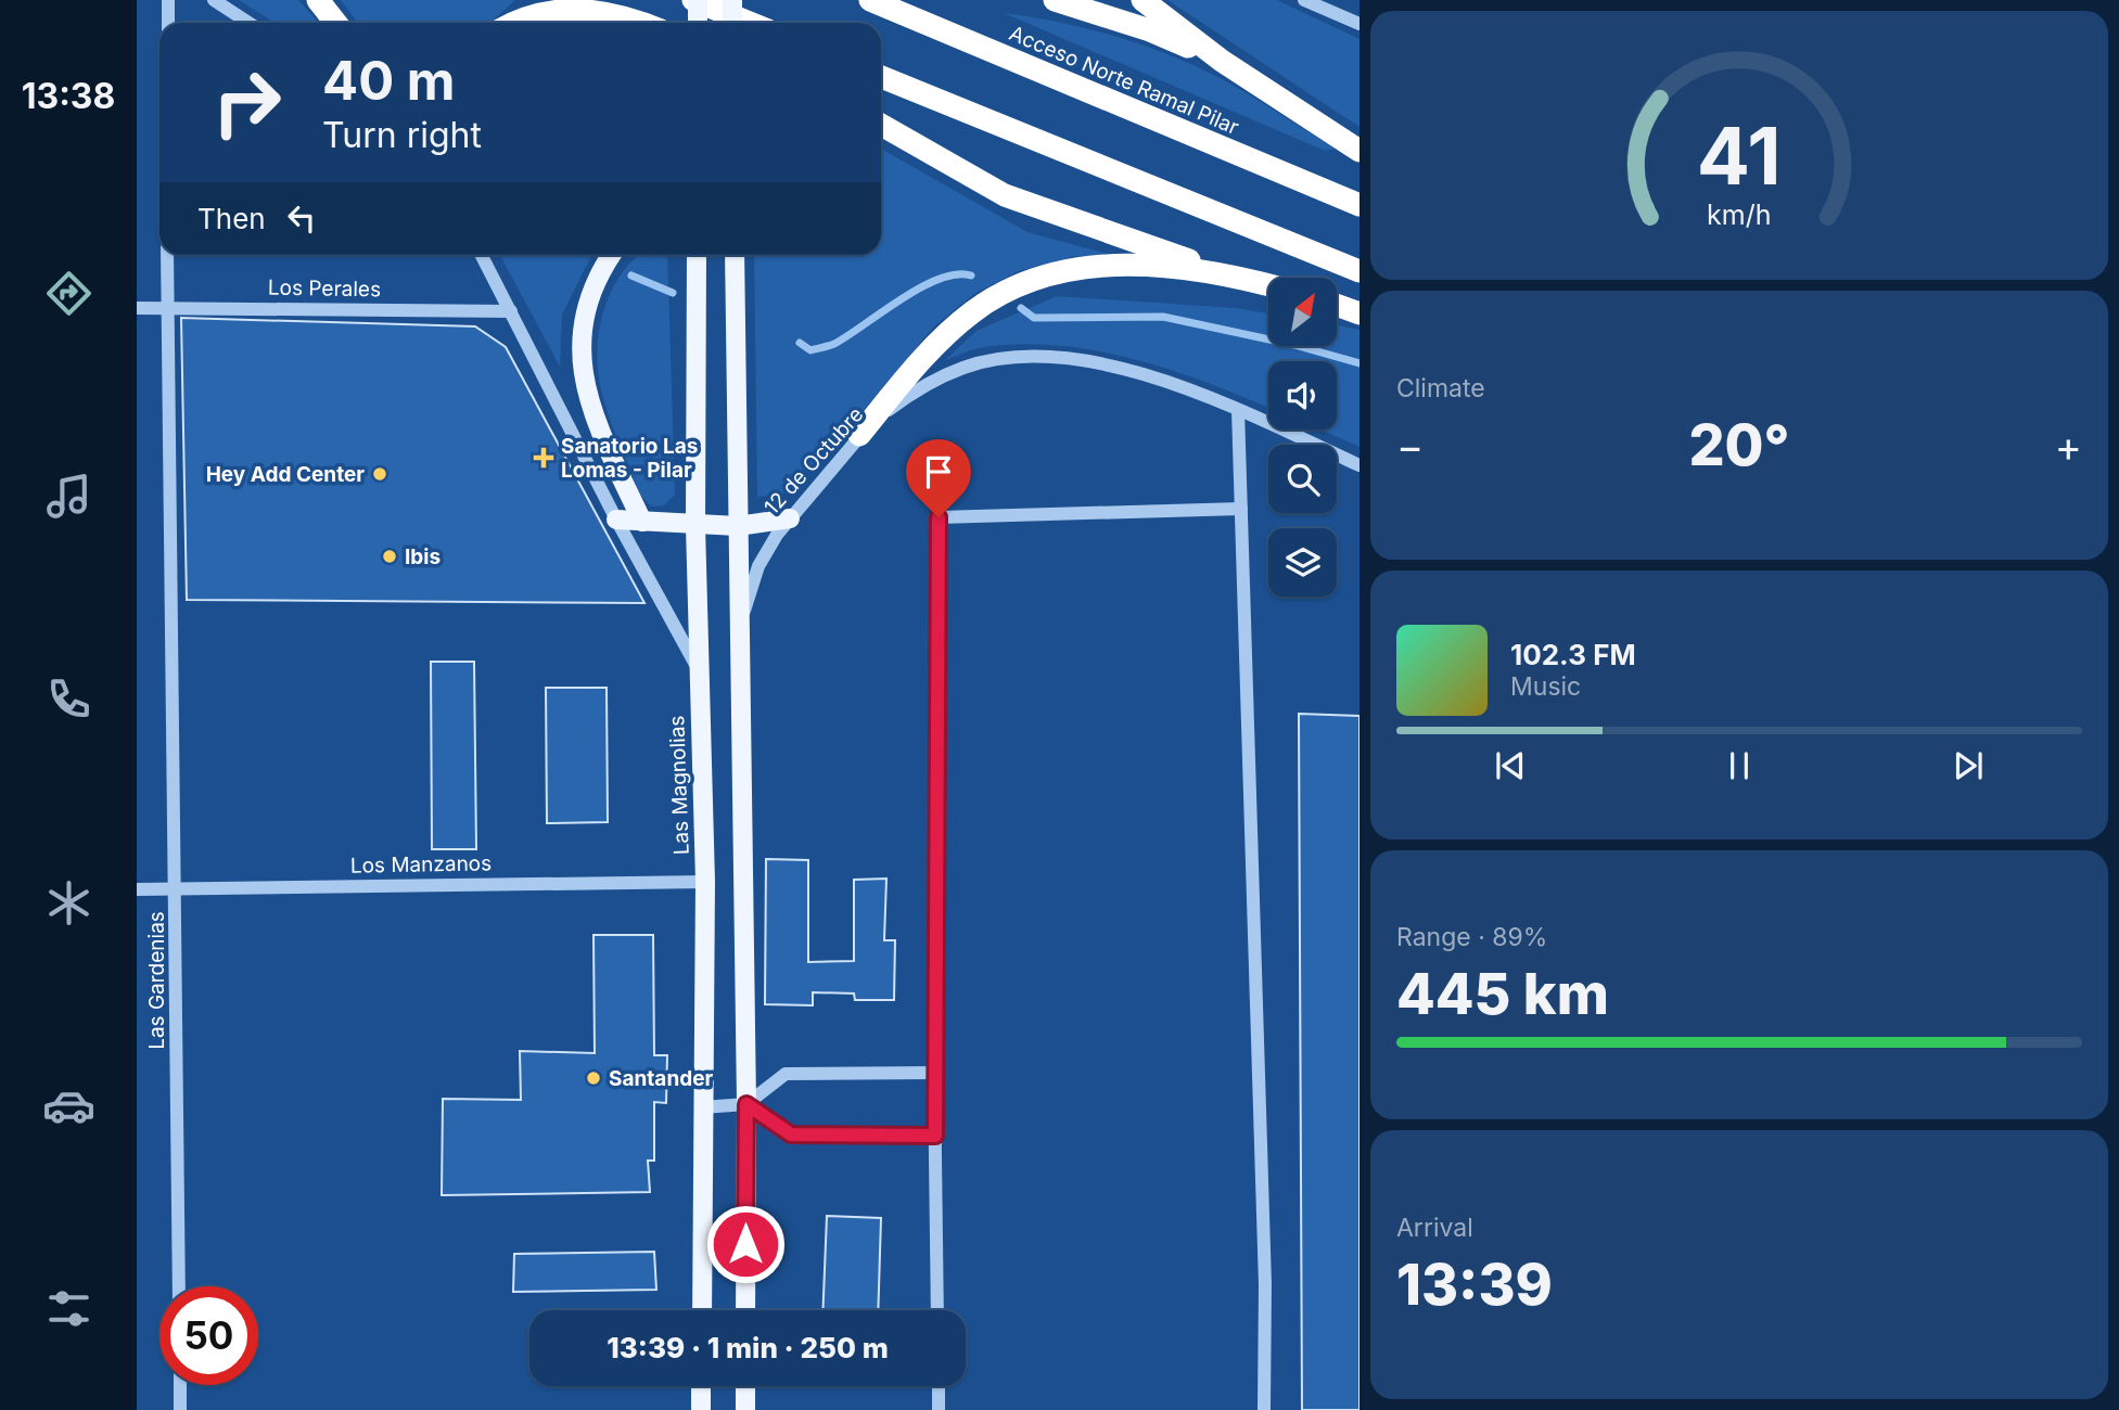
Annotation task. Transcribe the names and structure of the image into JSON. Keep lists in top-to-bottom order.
{
  "streets": {
    "highway": ["Acceso Norte Ramal Pilar"],
    "main road": ["Las Magnolias"],
    "street": [
      "Los Perales",
      "12 de Octubre",
      "Los Manzanos",
      "Las Gardenias"
    ]
  },
  "crossings": [
    ["Los Perales", "Las Gardenias"],
    ["Las Magnolias", "Los Manzanos"],
    ["Los Manzanos", "Las Gardenias"]
  ],
  "places": {
    "health": ["Sanatorio Las Lomas - Pilar"],
    "other": ["Hey Add Center", "Ibis", "Santander"]
  },
  "north": "top right",
  "page": {
    "tabs": "13:38",
    "turn": ["40 m", "Turn right"],
    "then": "Then",
    "tile": [
      "Climate",
      ["Range · 89%", "445 km"],
      ["Arrival", "13:39"]
    ],
    "heat": ["−", "20°", "+"],
    "song": ["102.3 FM", "Music"],
    "limit": "50",
    "trip": "13:39 · 1 min · 250 m",
    "gauge": ["41", "km/h"]
  }
}
